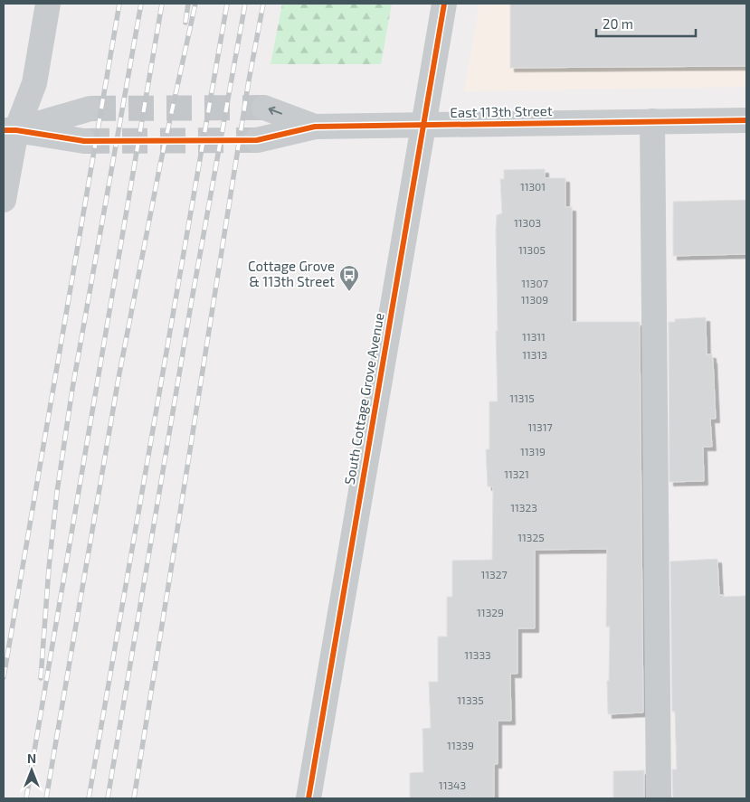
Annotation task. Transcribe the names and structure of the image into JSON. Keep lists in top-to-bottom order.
{
  "streets": {
    "street": ["East 113th Street", "South Cottage Grove Avenue"]
  },
  "crossings": [
    ["East 113th Street", "South Cottage Grove Avenue"]
  ],
  "places": {
    "bus stop": ["Cottage Grove & 113th Street"]
  },
  "house_numbers": [
    "11301",
    "11303",
    "11305",
    "11307",
    "11309",
    "11311",
    "11313",
    "11315",
    "11317",
    "11319",
    "11321",
    "11323",
    "11325",
    "11327",
    "11329",
    "11333",
    "11335",
    "11339",
    "11343"
  ],
  "scale_bar": "20 m",
  "north": "top"
}
